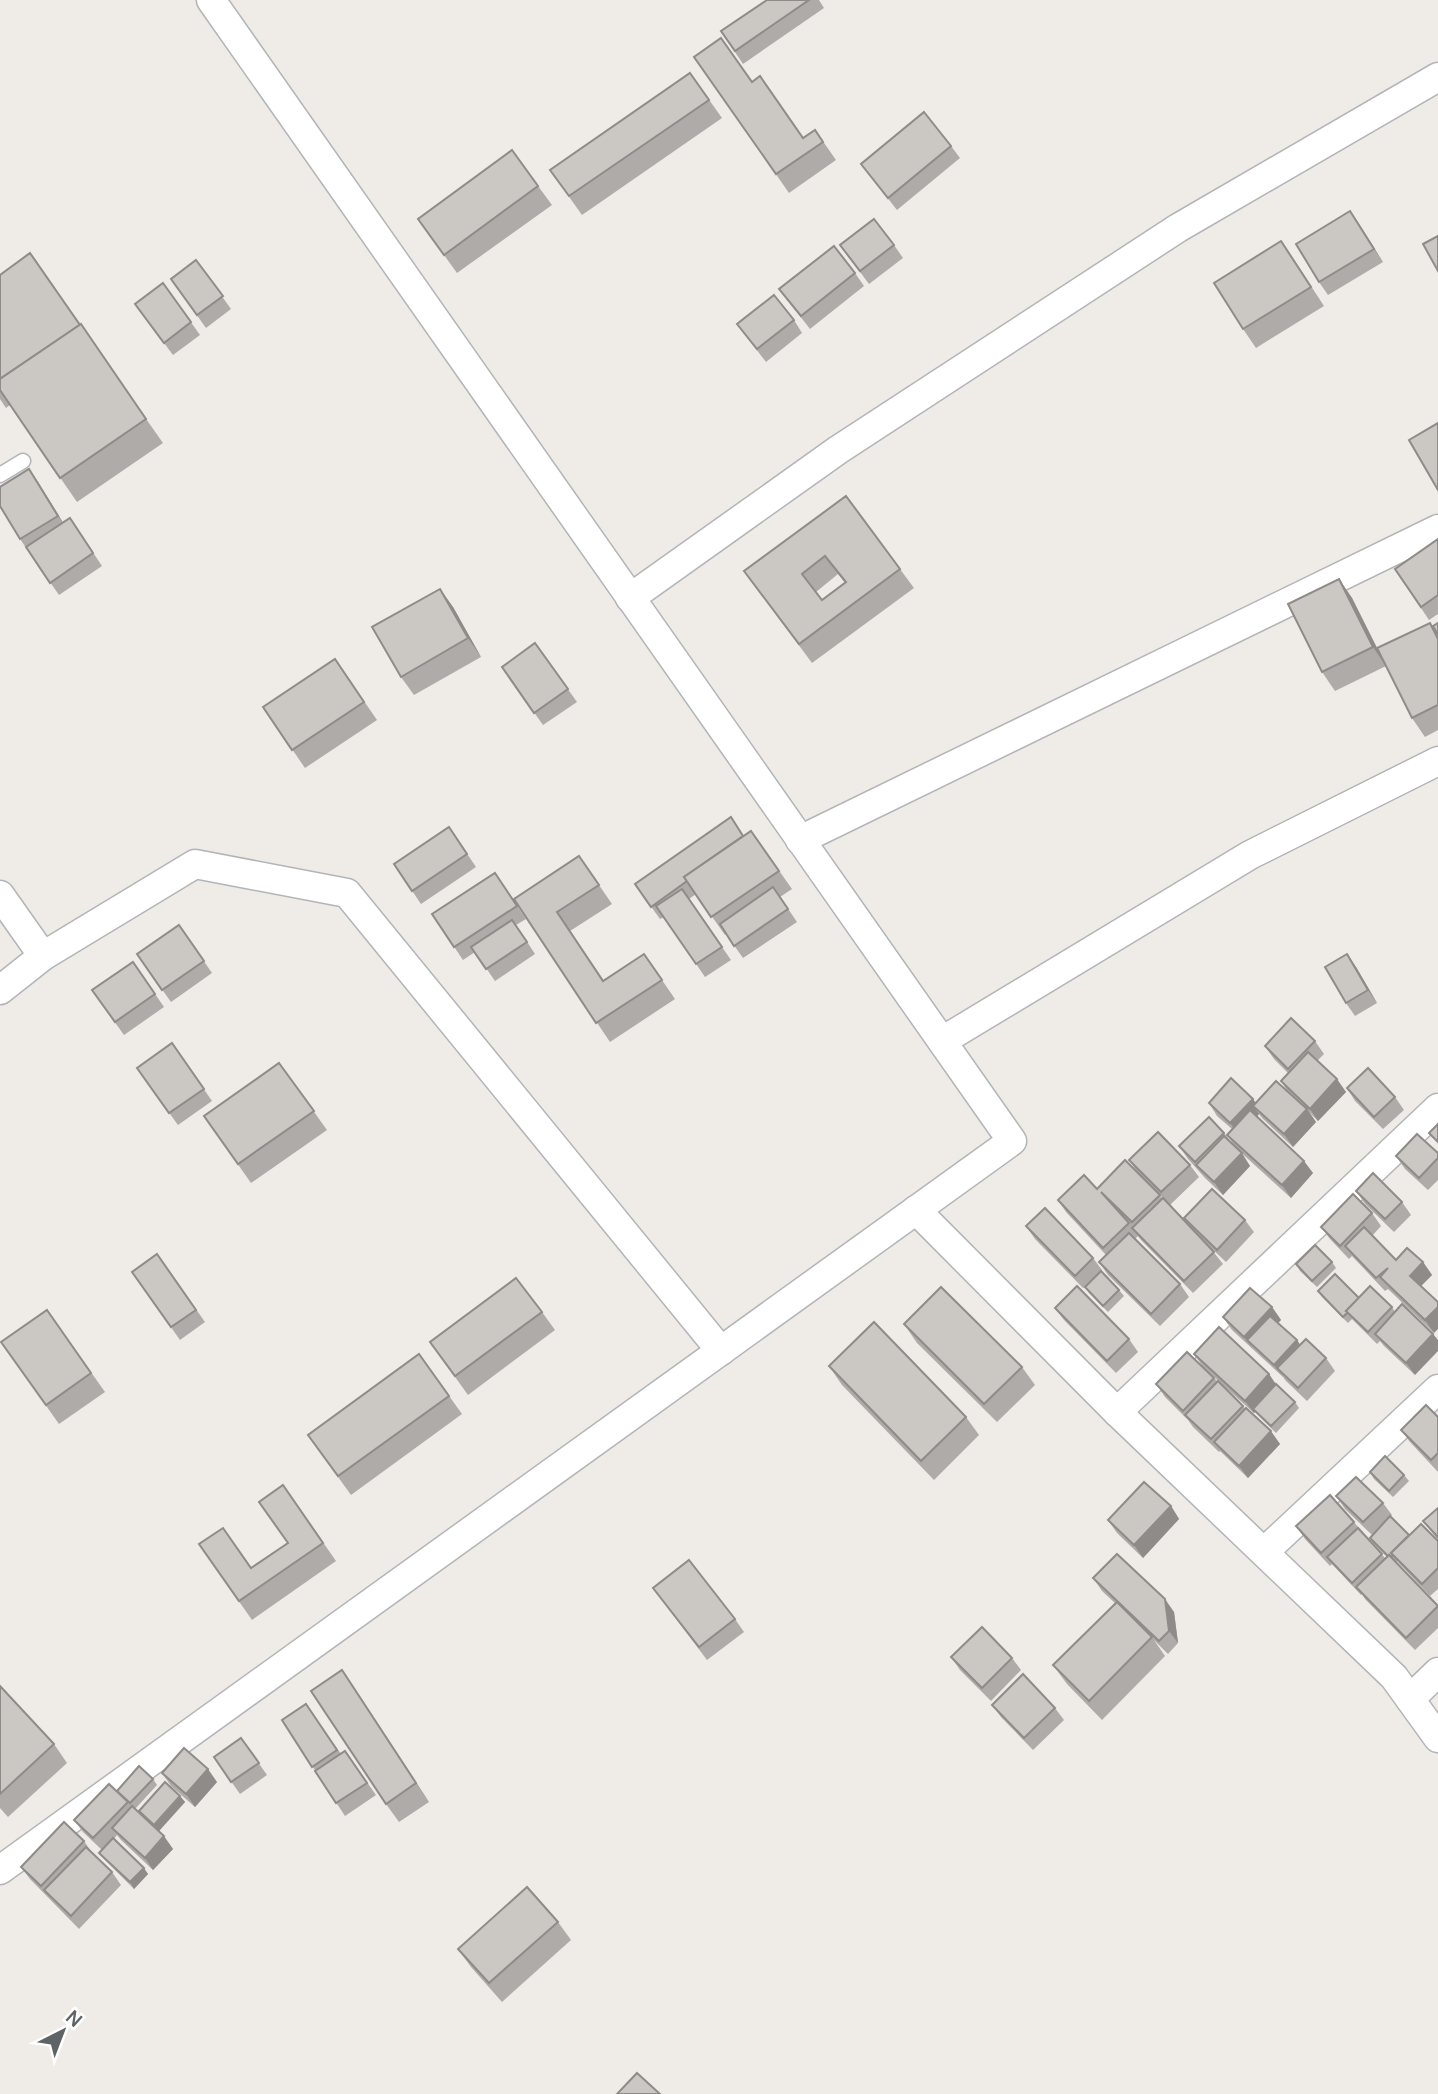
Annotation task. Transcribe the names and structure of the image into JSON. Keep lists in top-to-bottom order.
{
  "north": "top right"
}
